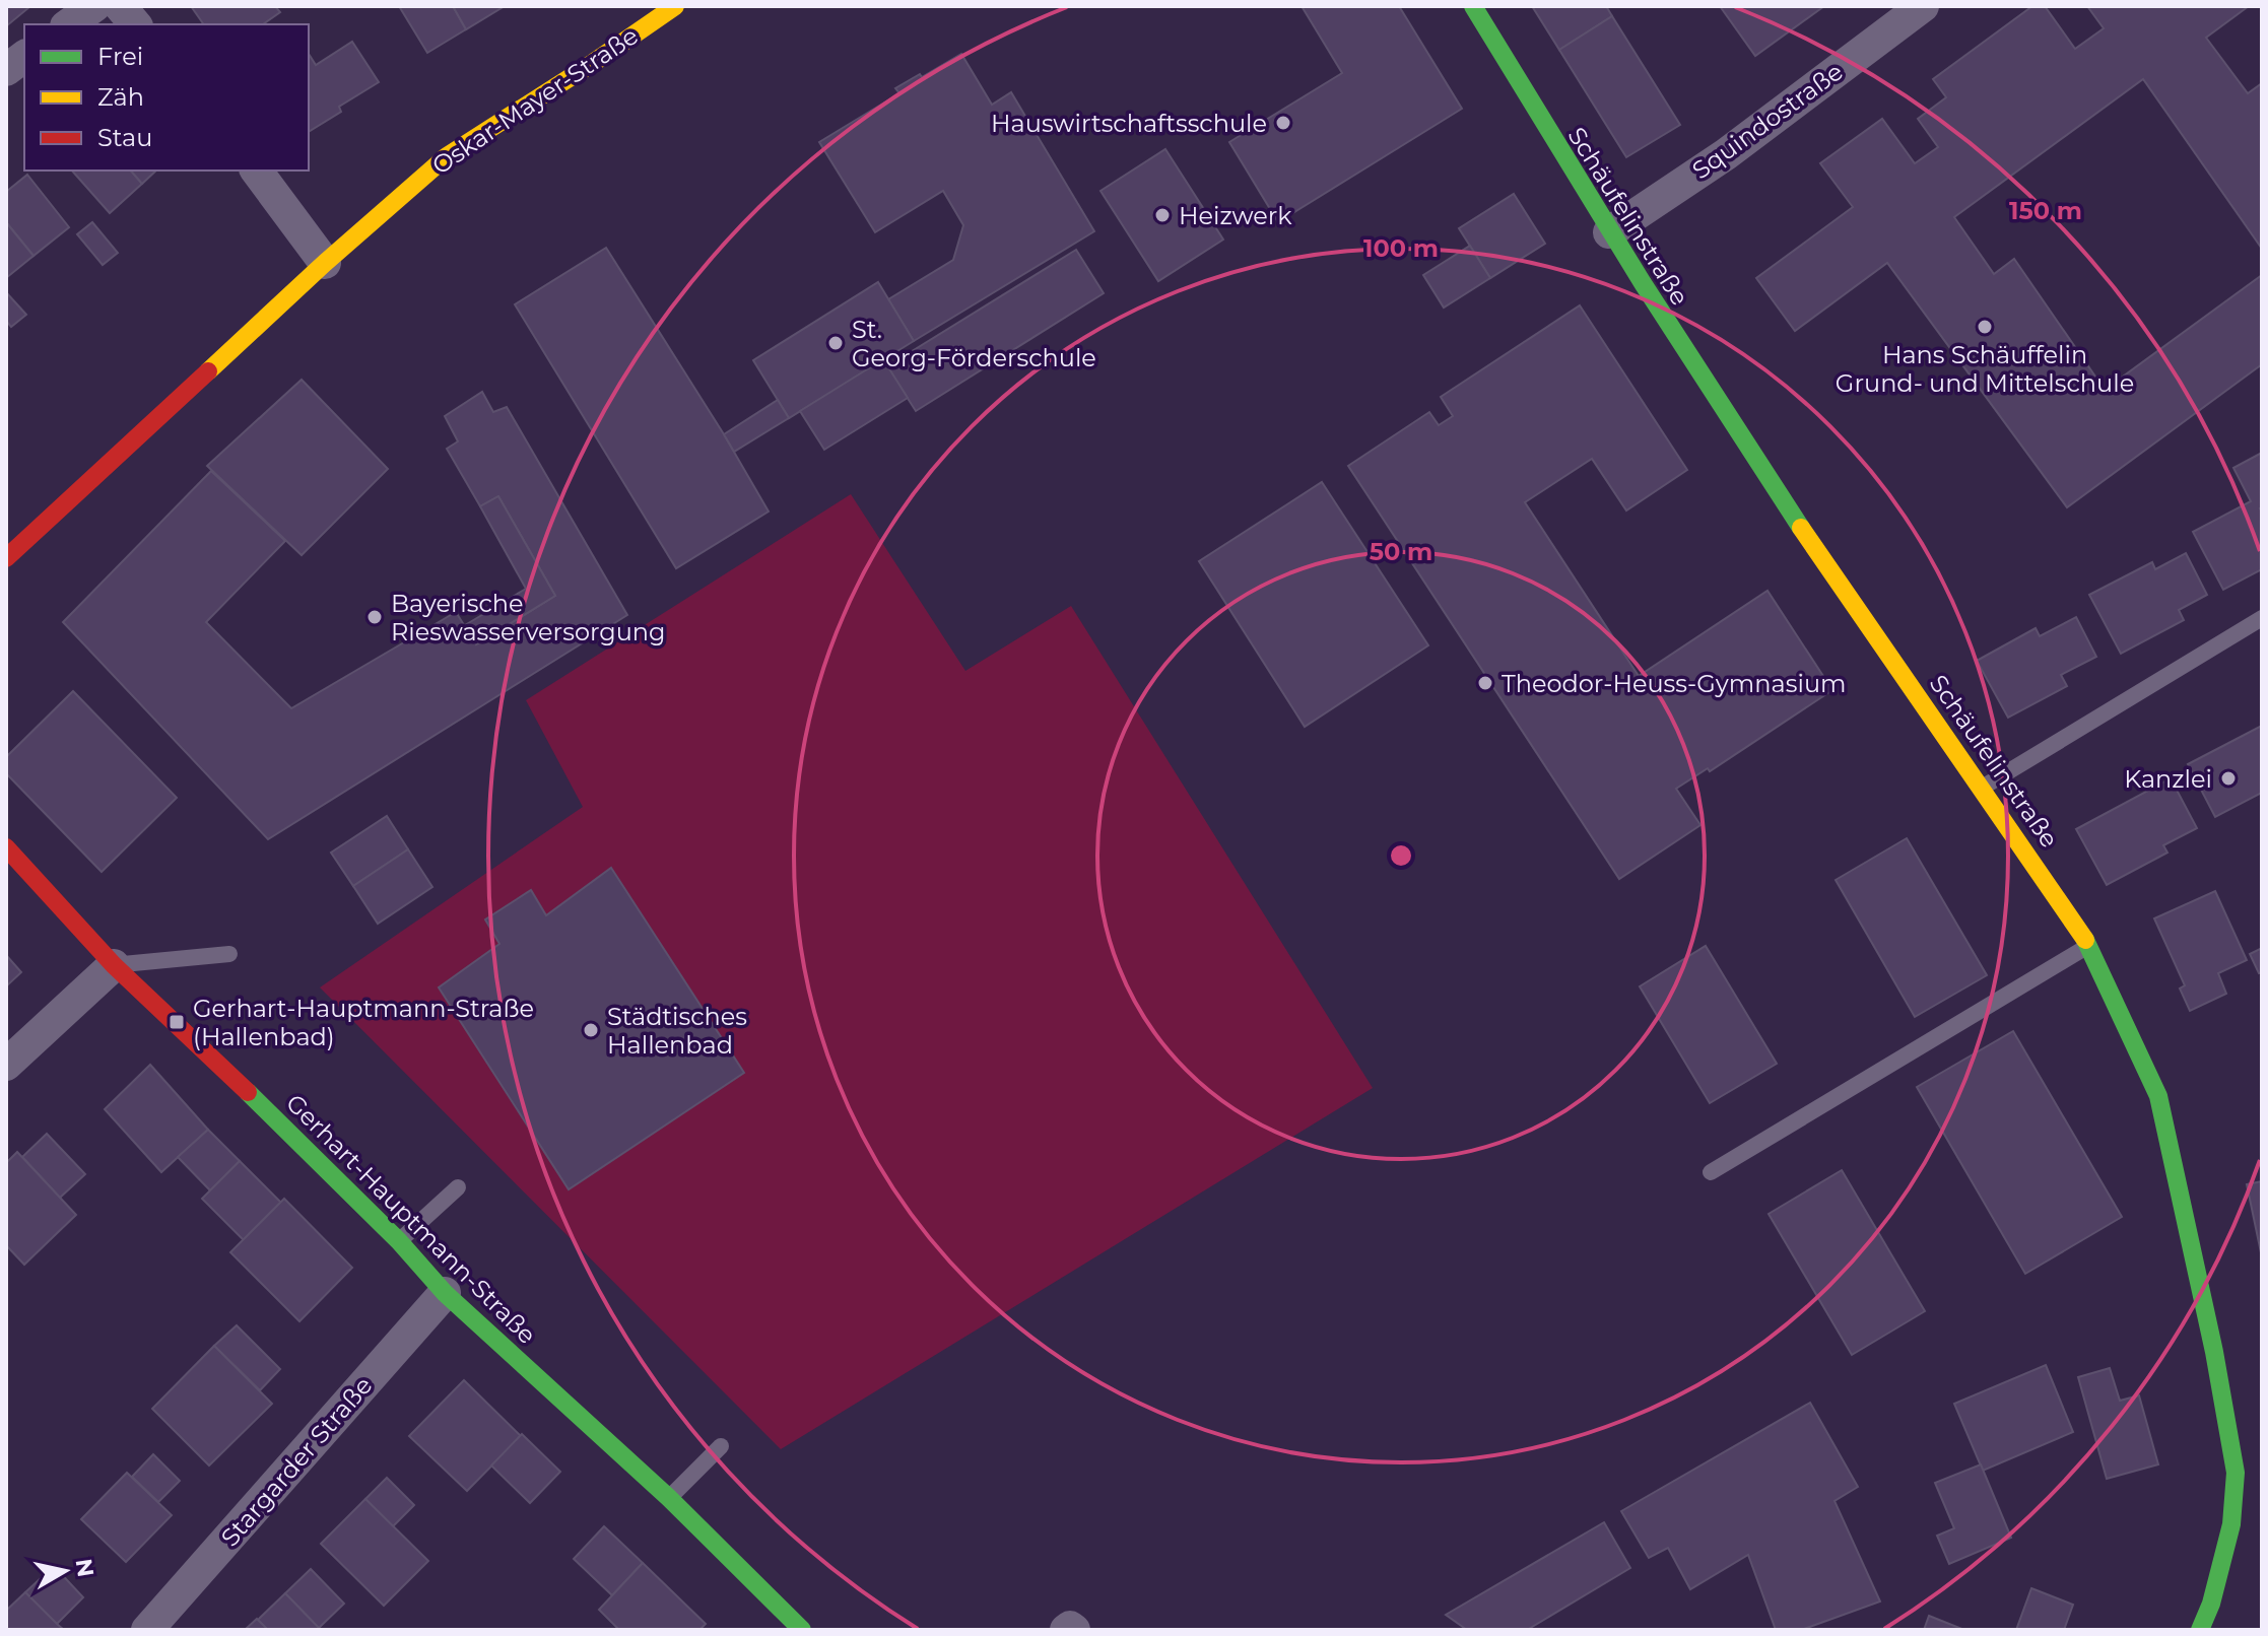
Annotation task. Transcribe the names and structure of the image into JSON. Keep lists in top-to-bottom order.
{
  "streets": {
    "street": [
      "Oskar-Mayer-Straße",
      "Squindostraße",
      "Schäufelinstraße",
      "Gerhart-Hauptmann-Straße",
      "Stargarder Straße"
    ]
  },
  "crossings": [
    ["Squindostraße", "Schäufelinstraße"],
    ["Gerhart-Hauptmann-Straße", "Stargarder Straße"]
  ],
  "places": {
    "other": [
      "Hauswirtschaftsschule",
      "Heizwerk",
      "Hans Schäuffelin Grund- und Mittelschule",
      "St. Georg-Förderschule",
      "Bayerische Rieswasserversorgung",
      "Theodor-Heuss-Gymnasium",
      "Kanzlei",
      "Städtisches Hallenbad"
    ],
    "transit": ["Gerhart-Hauptmann-Straße (Hallenbad)"]
  },
  "legend": ["Frei", "Zäh", "Stau"],
  "north": "right",
  "rings": ["150 m", "100 m", "50 m"]
}
